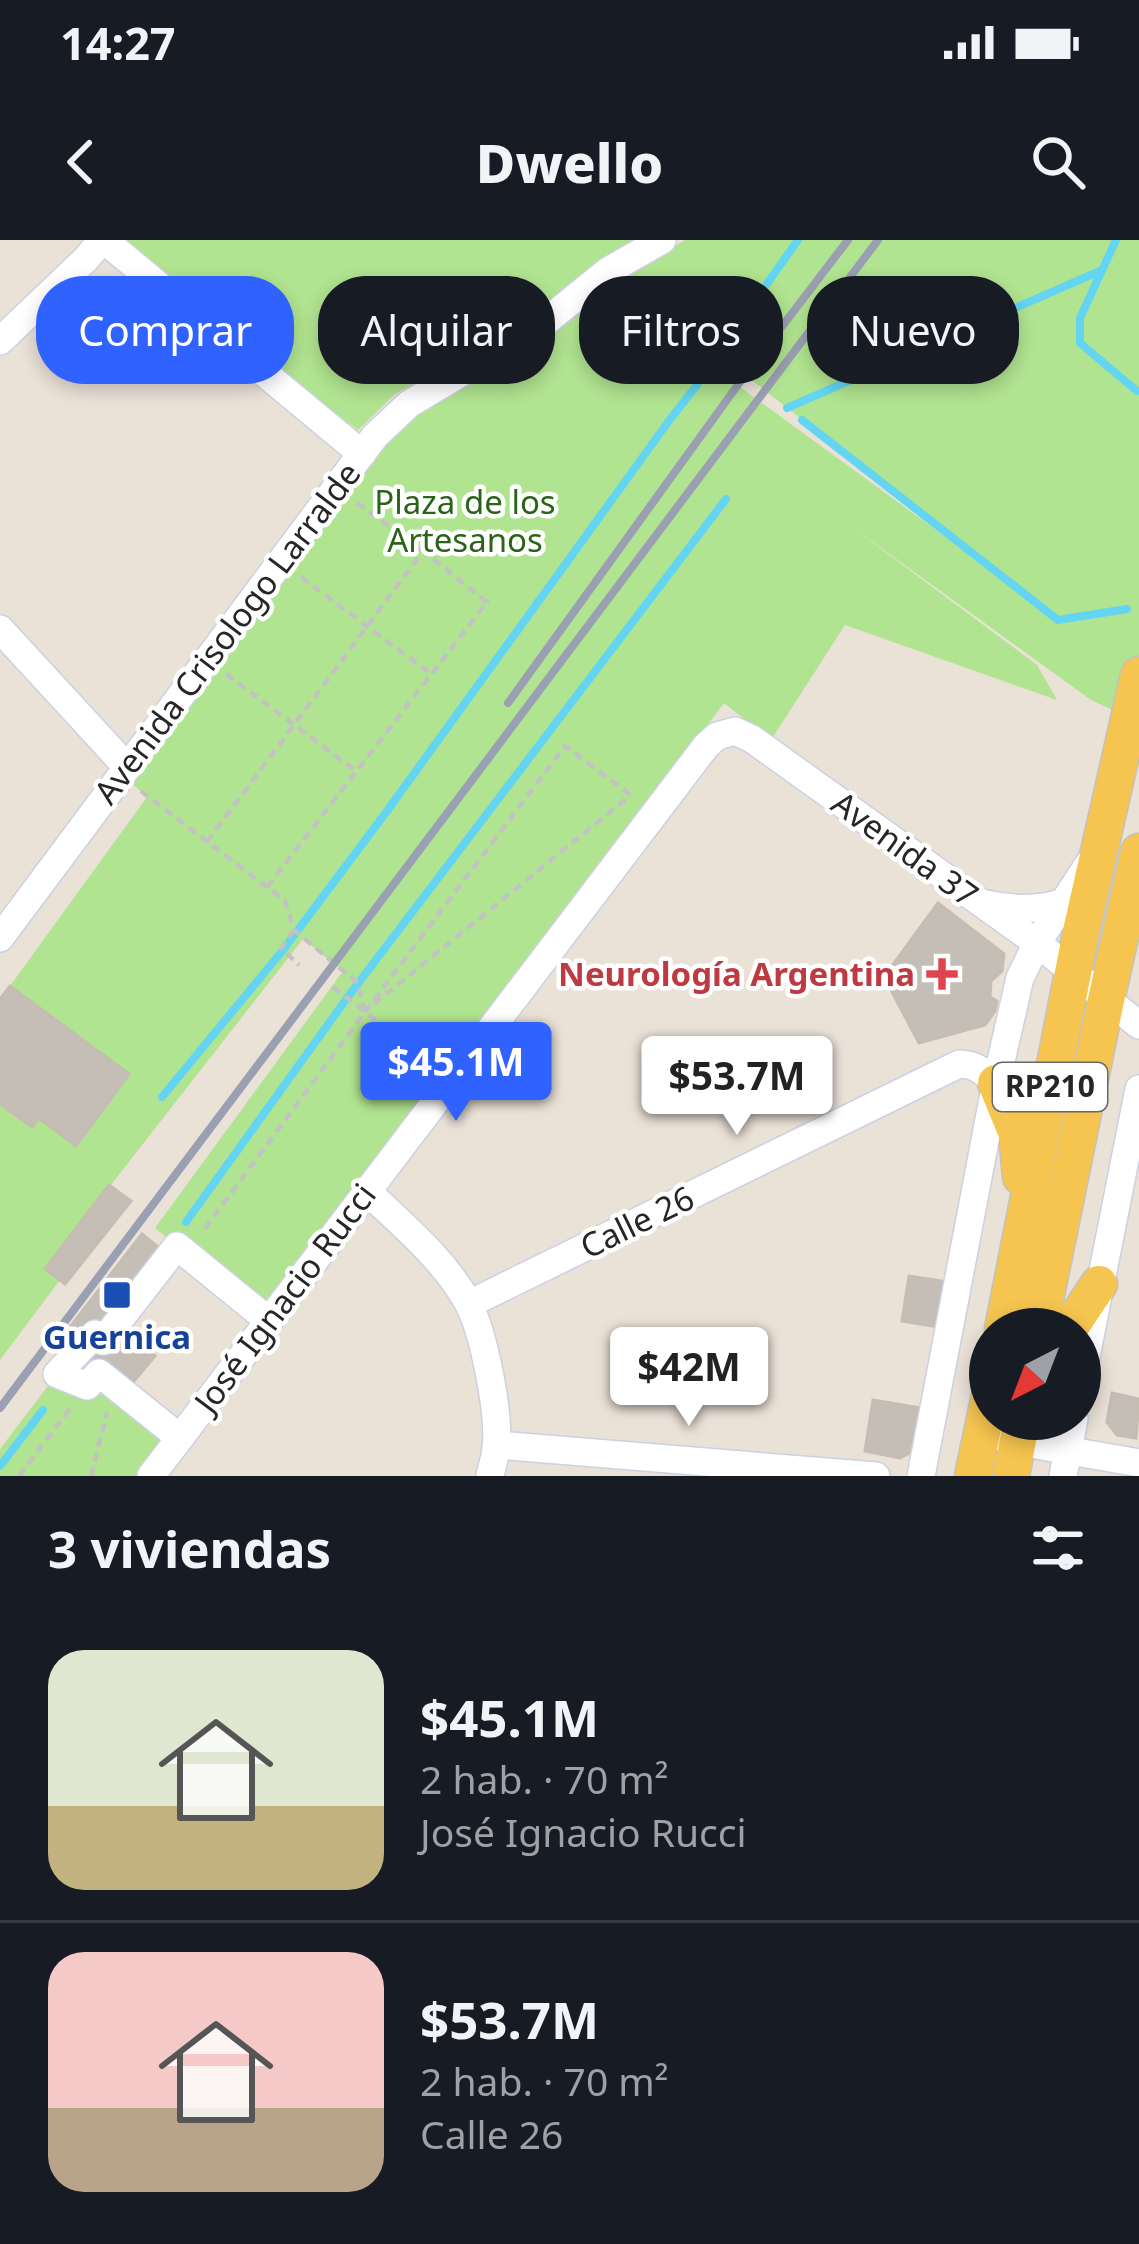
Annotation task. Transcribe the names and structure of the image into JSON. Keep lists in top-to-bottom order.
{
  "streets": {
    "main road": ["RP210"],
    "street": [
      "Avenida Crisologo Larralde",
      "Avenida 37",
      "Calle 26",
      "José Ignacio Rucci"
    ]
  },
  "crossings": [
    ["Avenida 37", "RP210"],
    ["Avenida 37", "José Ignacio Rucci"]
  ],
  "parks": ["Plaza de los Artesanos"],
  "places": {
    "health": ["Neurología Argentina"],
    "transit": ["Guernica"]
  },
  "north": "bottom left",
  "page": {
    "status": "14:27",
    "header": "Dwello",
    "chip": [
      "Comprar",
      "Alquilar",
      "Filtros",
      "Nuevo"
    ],
    "price": ["$45.1M", "$53.7M", "$42M"],
    "heading": "3 viviendas",
    "list": [
      {
        "name": "$45.1M",
        "note": "2 hab. · 70 m² · José Ignacio Rucci"
      },
      {
        "name": "$53.7M",
        "note": "2 hab. · 70 m² · Calle 26"
      }
    ]
  }
}
